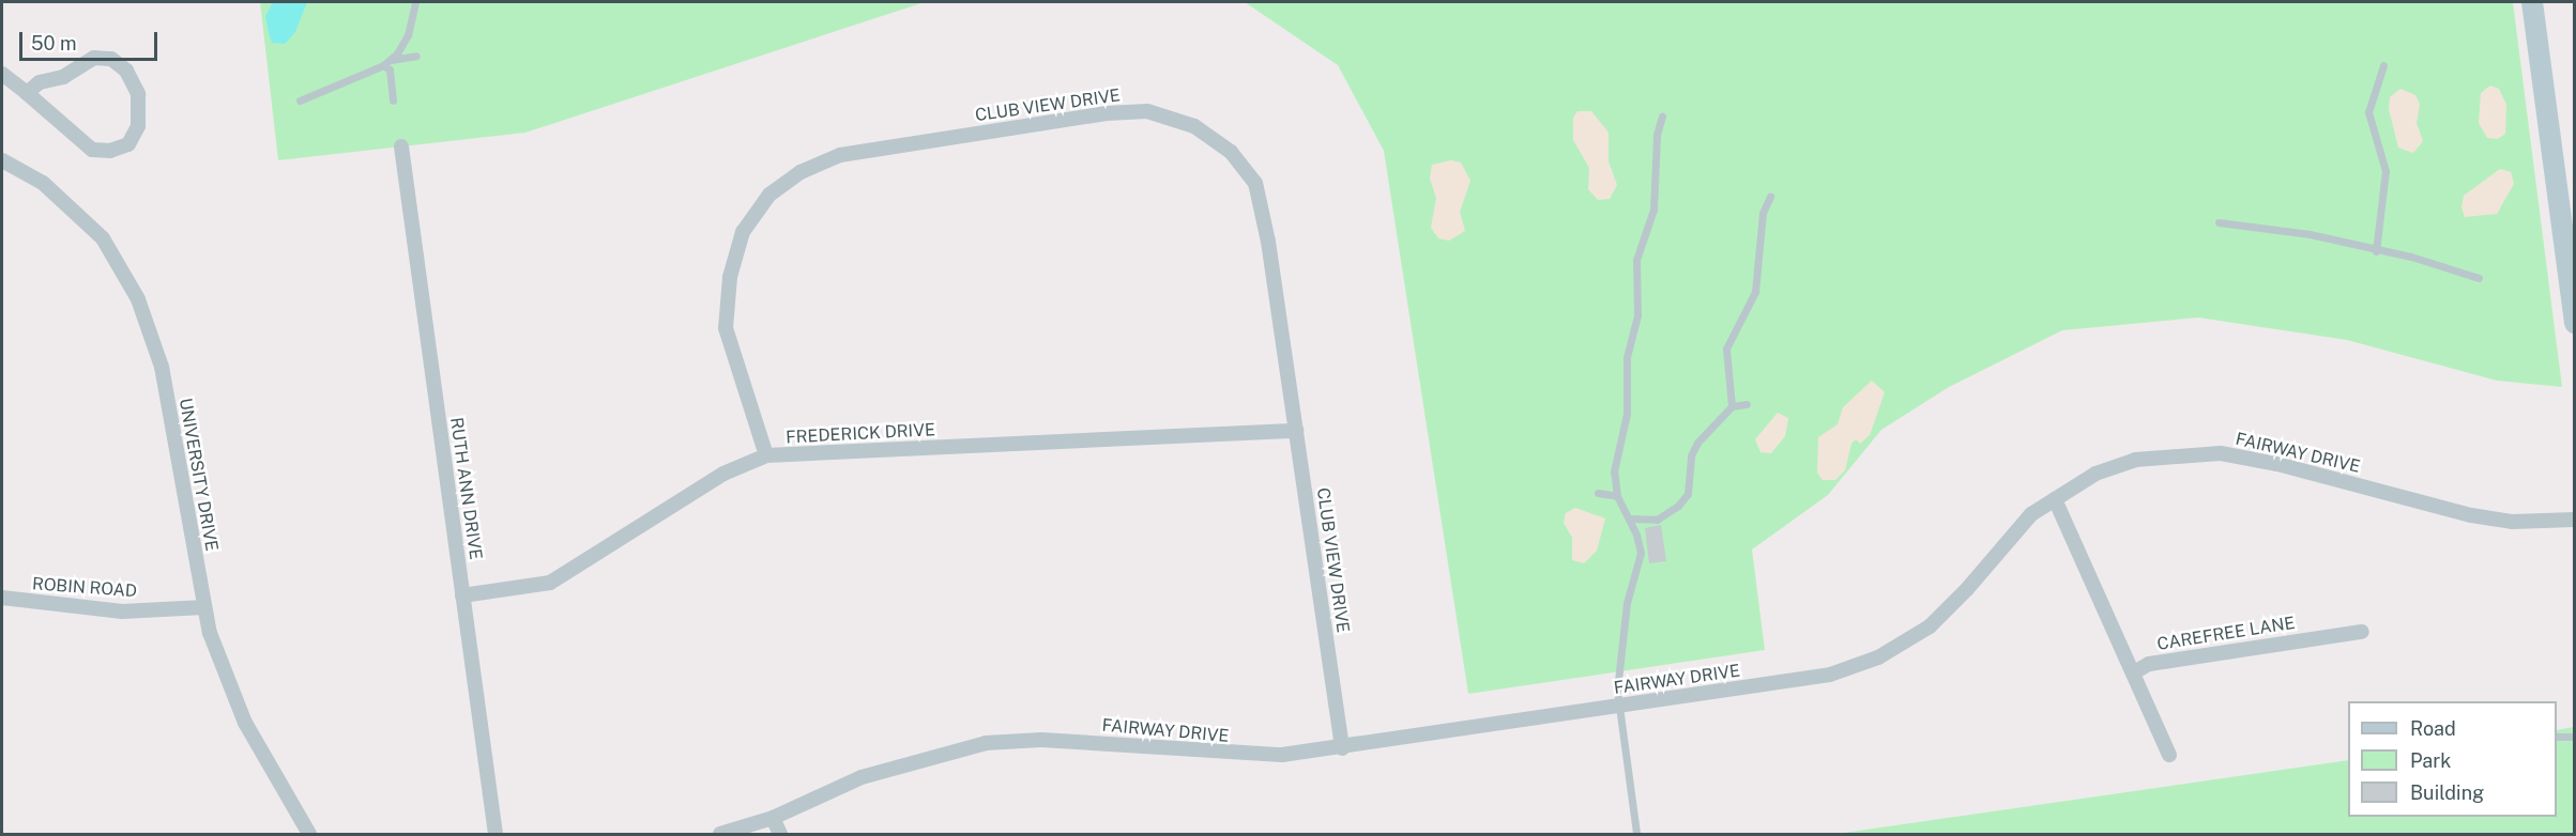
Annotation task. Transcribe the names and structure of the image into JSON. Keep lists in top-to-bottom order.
{
  "streets": {
    "street": [
      "CLUB VIEW DRIVE",
      "FREDERICK DRIVE",
      "FAIRWAY DRIVE",
      "UNIVERSITY DRIVE",
      "RUTH ANN DRIVE",
      "ROBIN ROAD",
      "CAREFREE LANE"
    ]
  },
  "crossings": [
    ["CLUB VIEW DRIVE", "FREDERICK DRIVE"],
    ["CLUB VIEW DRIVE", "FAIRWAY DRIVE"],
    ["FREDERICK DRIVE", "RUTH ANN DRIVE"],
    ["UNIVERSITY DRIVE", "ROBIN ROAD"]
  ],
  "legend": ["Road", "Park", "Building"],
  "scale_bar": "50 m"
}
